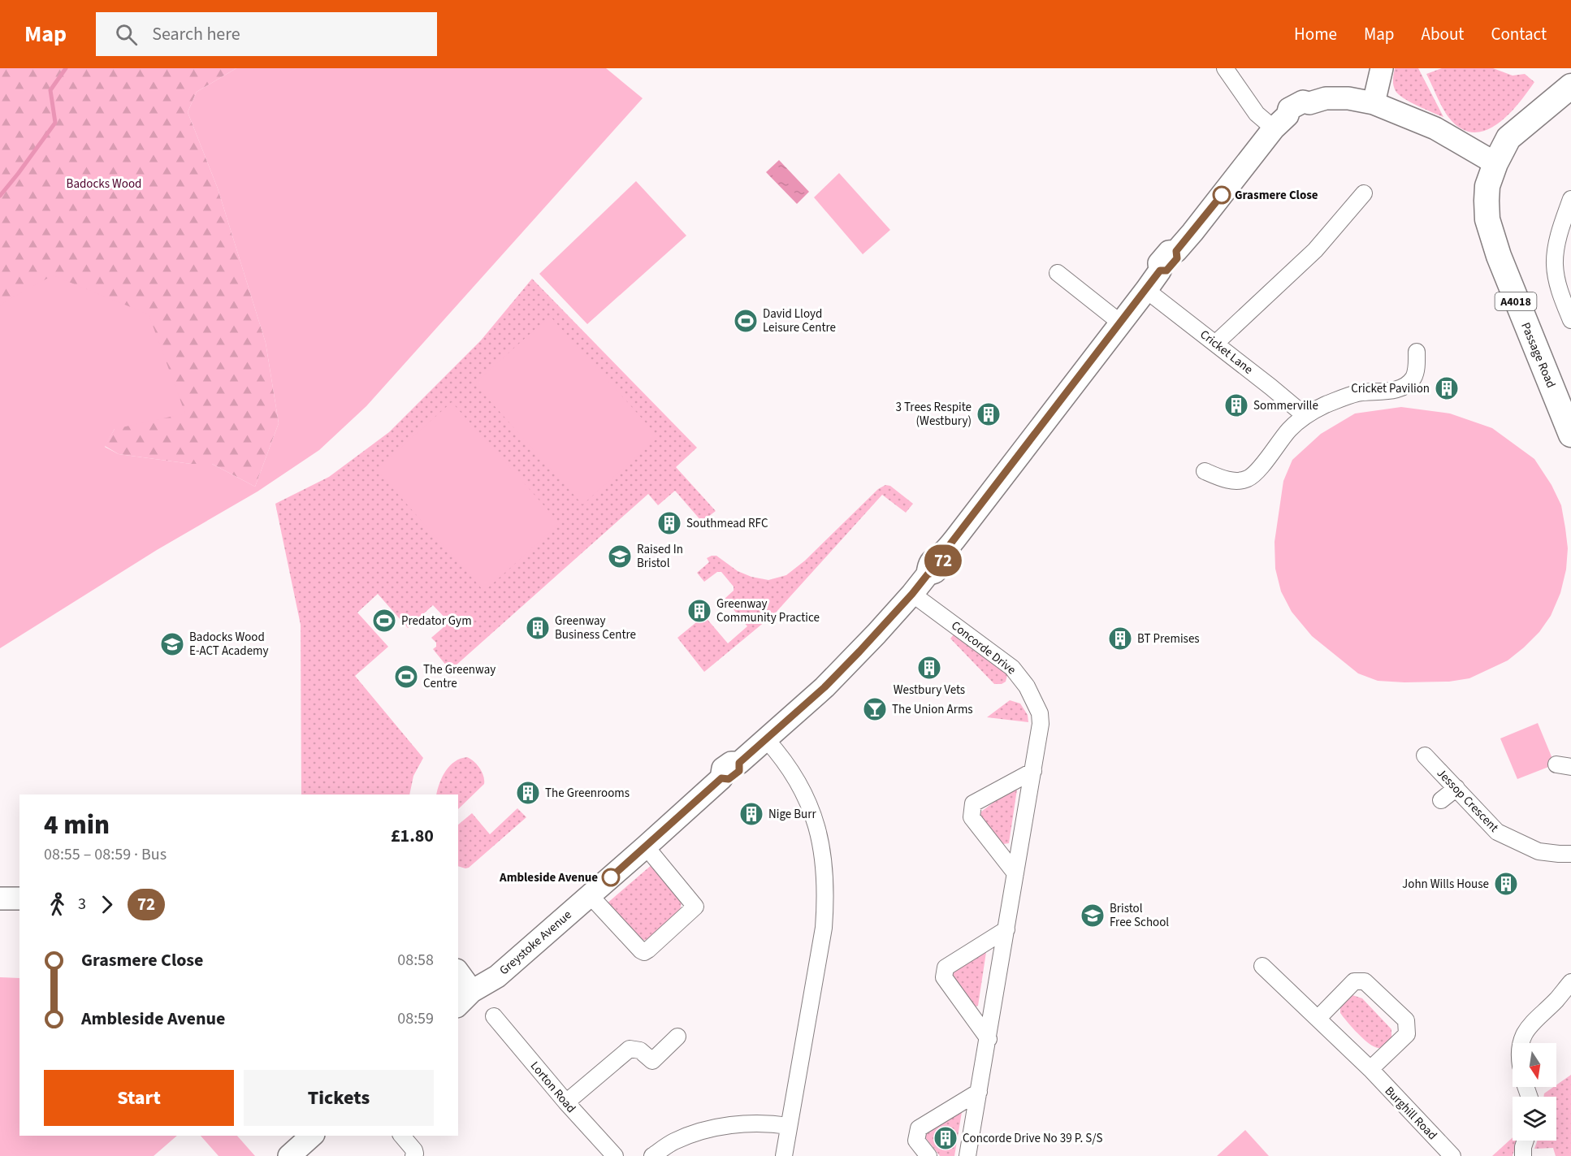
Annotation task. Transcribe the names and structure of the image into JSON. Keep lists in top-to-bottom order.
{
  "streets": {
    "main road": ["A4018", "Passage Road"],
    "street": [
      "Cricket Lane",
      "Concorde Drive",
      "Jessop Crescent",
      "Greystoke Avenue",
      "Lorton Road",
      "Burghill Road"
    ]
  },
  "crossings": [
    ["A4018", "Passage Road"],
    ["A4018", "Greystoke Avenue"],
    ["Cricket Lane", "Greystoke Avenue"],
    ["Passage Road", "Greystoke Avenue"],
    ["Concorde Drive", "Greystoke Avenue"]
  ],
  "parks": ["Badocks Wood"],
  "places": {
    "other": ["Grasmere Close", "Ambleside Avenue"],
    "sports": ["David Lloyd Leisure Centre", "Predator Gym", "The Greenway Centre"],
    "building": [
      "Cricket Pavilion",
      "Sommerville",
      "3 Trees Respite (Westbury)",
      "Southmead RFC",
      "Greenway Community Practice",
      "Greenway Business Centre",
      "BT Premises",
      "Westbury Vets",
      "The Greenrooms",
      "Nige Burr",
      "John Wills House",
      "Concorde Drive No 39 P. S/S"
    ],
    "school or university": ["Raised In Bristol", "Badocks Wood E-ACT Academy", "Bristol Free School"],
    "bar": ["The Union Arms"]
  },
  "lines": ["bus line 72"],
  "north": "bottom",
  "page": {
    "header": "Map",
    "search": "Search here",
    "nav": [
      "Home",
      "Map",
      "About",
      "Contact"
    ],
    "on_map": "72",
    "heading": ["4 min", "08:55 – 08:59 · Bus", "£1.80"],
    "legs": ["3", "72"],
    "list": [
      {
        "name": "Grasmere Close",
        "value": "08:58"
      },
      {
        "name": "Ambleside Avenue",
        "value": "08:59"
      }
    ],
    "buttons": ["Start", "Tickets"]
  }
}
